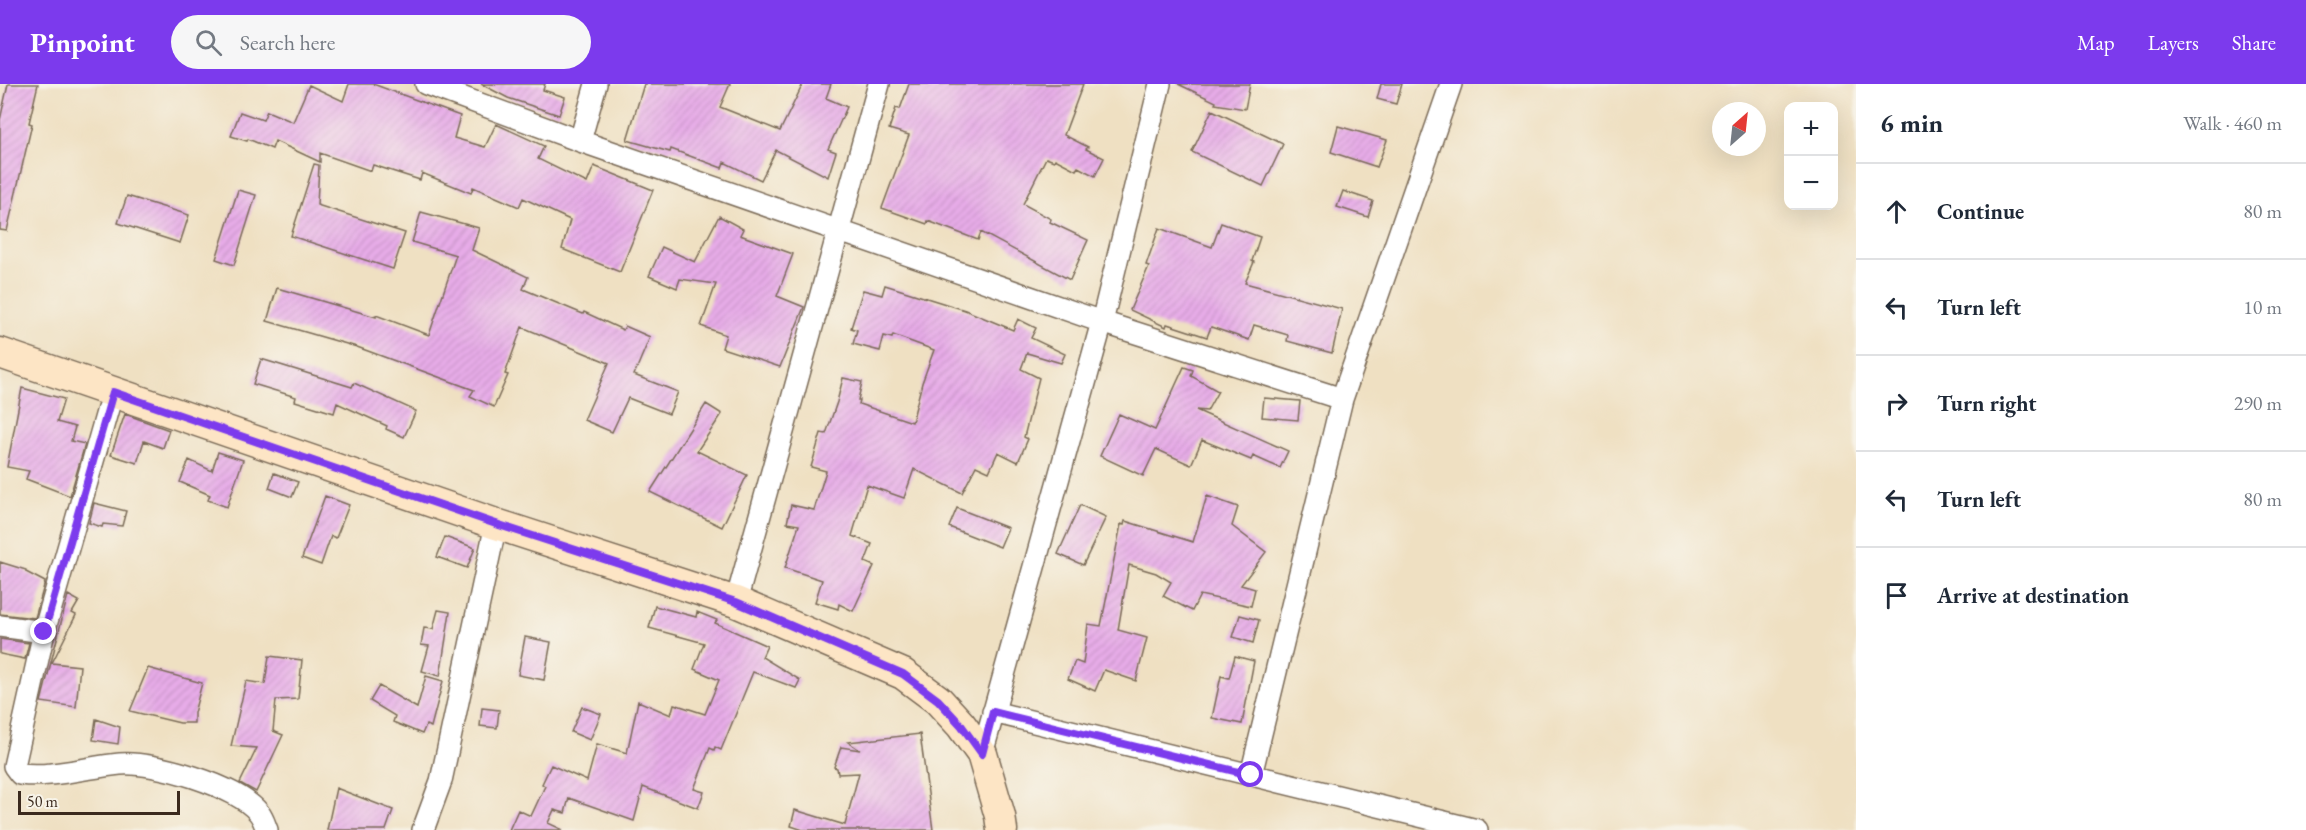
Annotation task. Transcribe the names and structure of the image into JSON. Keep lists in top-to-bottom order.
{
  "scale_bar": "50 m",
  "north": "top right",
  "page": {
    "header": "Pinpoint",
    "search": "Search here",
    "nav": ["Map", "Layers", "Share"],
    "heading": ["6 min", "Walk · 460 m"],
    "map_buttons": ["+", "−"],
    "list": [
      ["Continue", "80 m"],
      ["Turn left", "10 m"],
      ["Turn right", "290 m"],
      ["Turn left", "80 m"],
      "Arrive at destination"
    ],
    "scale": "50 m"
  }
}
